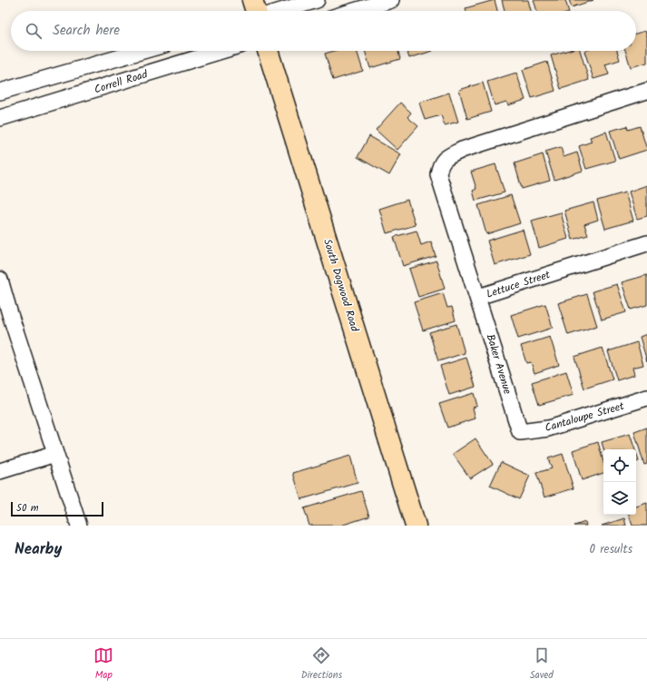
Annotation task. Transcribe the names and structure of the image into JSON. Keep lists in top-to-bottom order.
{
  "streets": {
    "main road": ["South Dogwood Road"],
    "street": [
      "Correll Road",
      "Lettuce Street",
      "Baker Avenue",
      "Cantaloupe Street"
    ]
  },
  "crossings": [
    ["Lettuce Street", "Baker Avenue"],
    ["Baker Avenue", "Cantaloupe Street"]
  ],
  "scale_bar": "50 m",
  "page": {
    "search": "Search here",
    "scale": "50 m",
    "heading": ["Nearby", "0 results"],
    "nav": ["Map", "Directions", "Saved"]
  }
}
